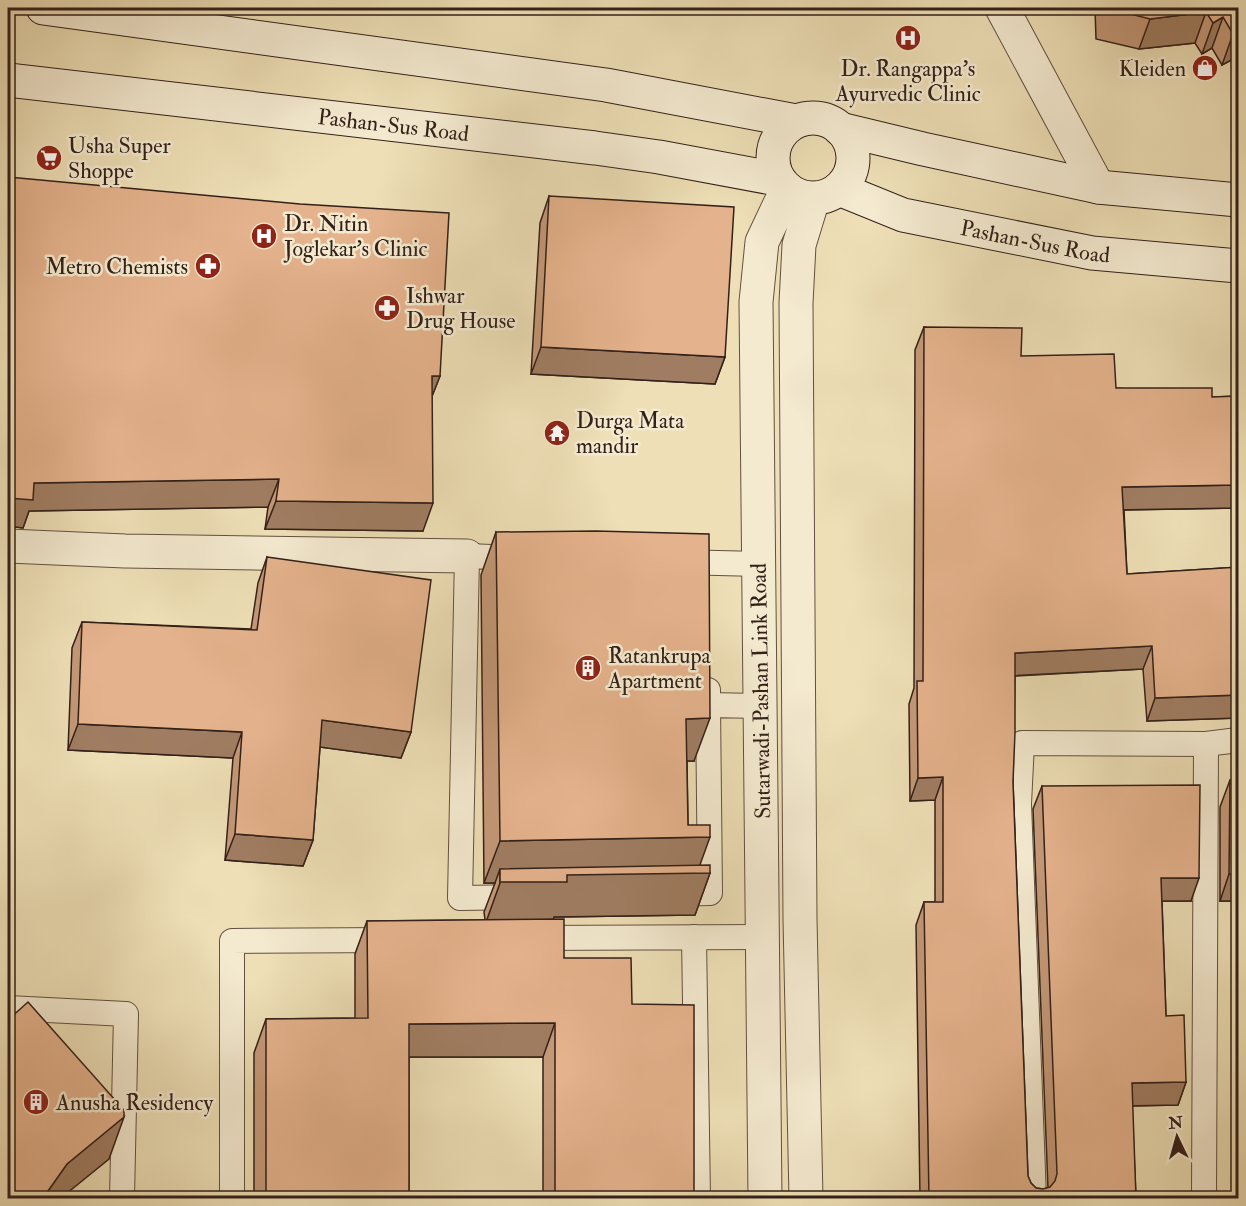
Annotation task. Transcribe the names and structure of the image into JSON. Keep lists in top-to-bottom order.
{
  "streets": {
    "street": ["Pashan-Sus Road", "Sutarwadi-Pashan Link Road"]
  },
  "crossings": [
    ["Pashan-Sus Road", "Sutarwadi-Pashan Link Road"]
  ],
  "places": {
    "hospital": ["Dr. Rangappa's Ayurvedic Clinic", "Dr. Nitin Joglekar's Clinic"],
    "shop": ["Kleiden"],
    "supermarket": ["Usha Super Shoppe"],
    "pharmacy": ["Metro Chemists", "Ishwar Drug House"],
    "temple": ["Durga Mata mandir"],
    "building": ["Ratankrupa Apartment", "Anusha Residency"]
  },
  "north": "top"
}
